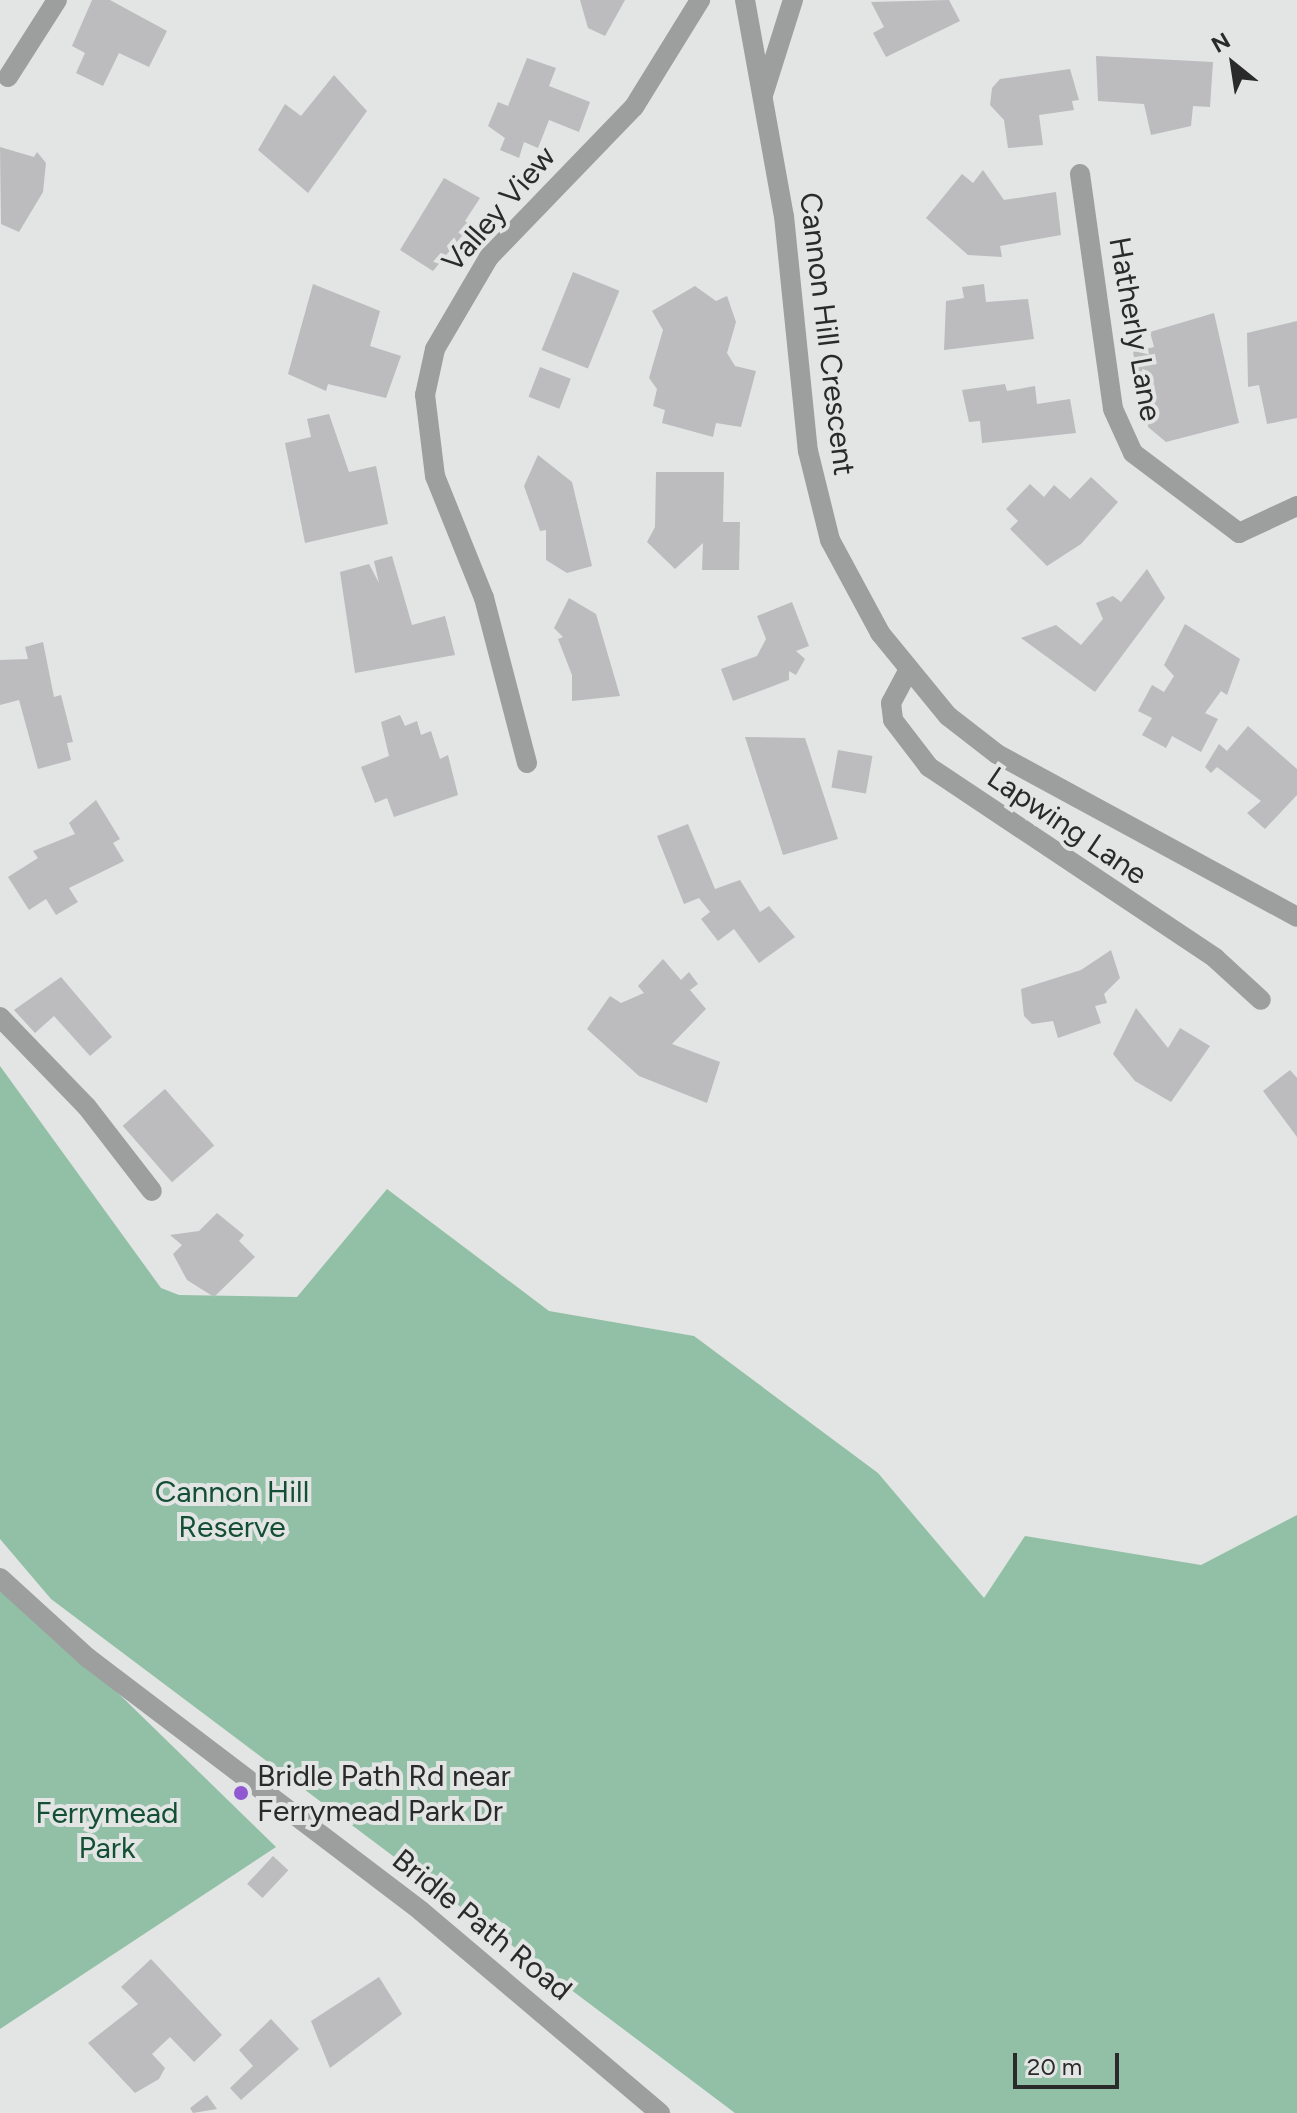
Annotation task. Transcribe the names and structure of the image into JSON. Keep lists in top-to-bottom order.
{
  "streets": {
    "street": [
      "Valley View",
      "Hatherly Lane",
      "Cannon Hill Crescent",
      "Lapwing Lane",
      "Bridle Path Road"
    ]
  },
  "crossings": [
    ["Cannon Hill Crescent", "Lapwing Lane"]
  ],
  "parks": ["Cannon Hill Reserve", "Ferrymead Park"],
  "places": ["Bridle Path Rd near Ferrymead Park Dr"],
  "scale_bar": "20 m",
  "north": "top left"
}
